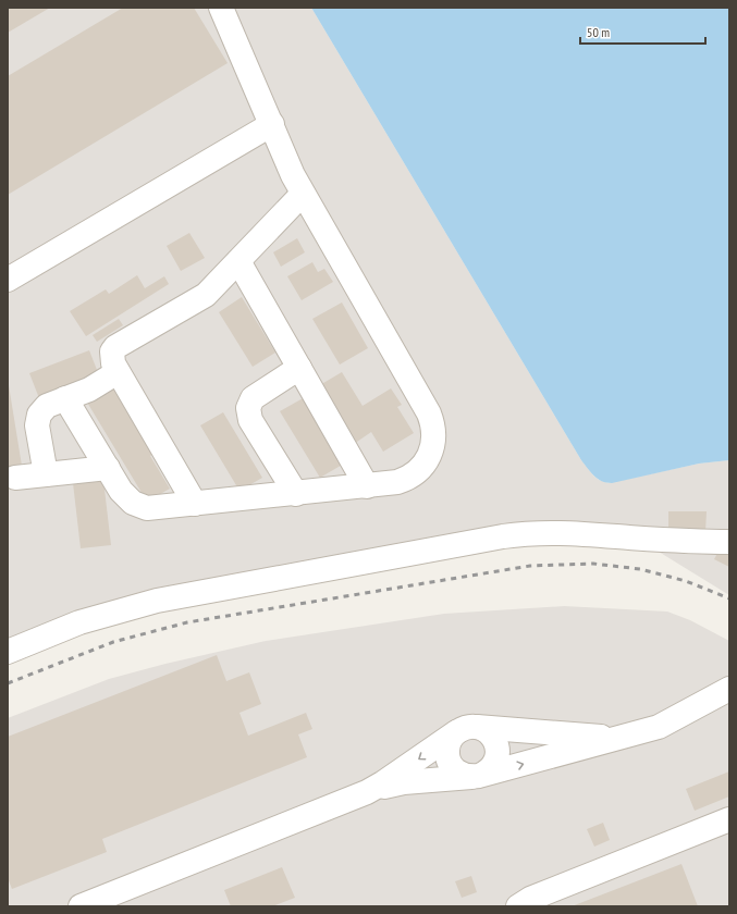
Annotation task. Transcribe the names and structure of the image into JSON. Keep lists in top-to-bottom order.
{
  "scale_bar": "50 m"
}
